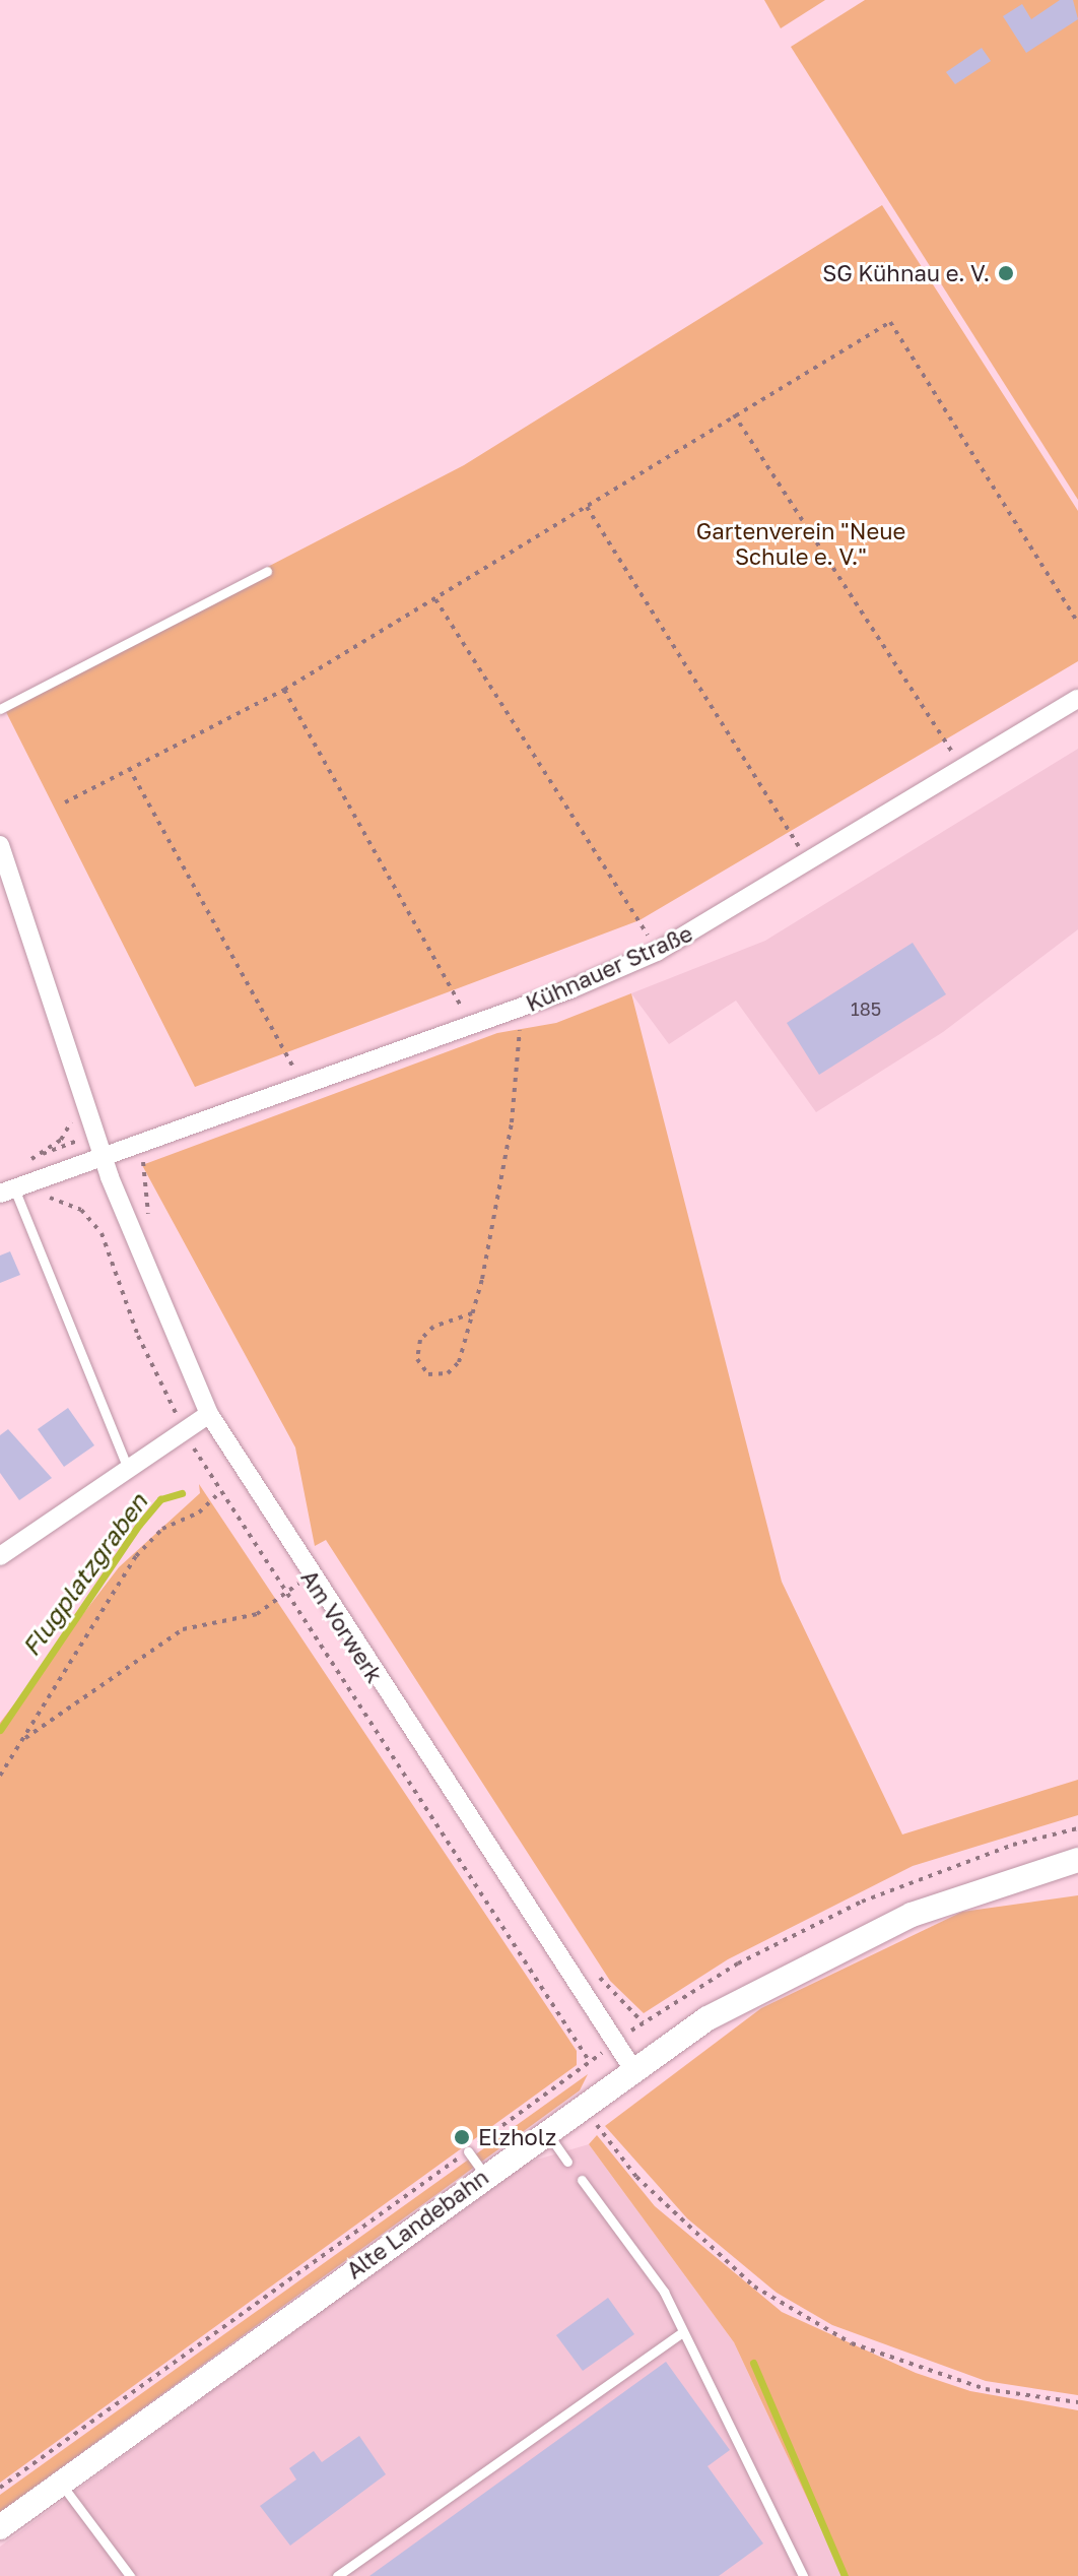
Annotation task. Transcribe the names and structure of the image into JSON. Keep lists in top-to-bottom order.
{
  "streets": {
    "main road": ["Alte Landebahn"],
    "street": ["Kühnauer Straße", "Am Vorwerk"]
  },
  "crossings": [
    ["Kühnauer Straße", "Am Vorwerk"],
    ["Am Vorwerk", "Alte Landebahn"]
  ],
  "water": ["Flugplatzgraben"],
  "parks": ["Gartenverein \"Neue Schule e. V.\""],
  "places": ["SG Kühnau e. V.", "Elzholz"],
  "house_numbers": ["185"]
}
